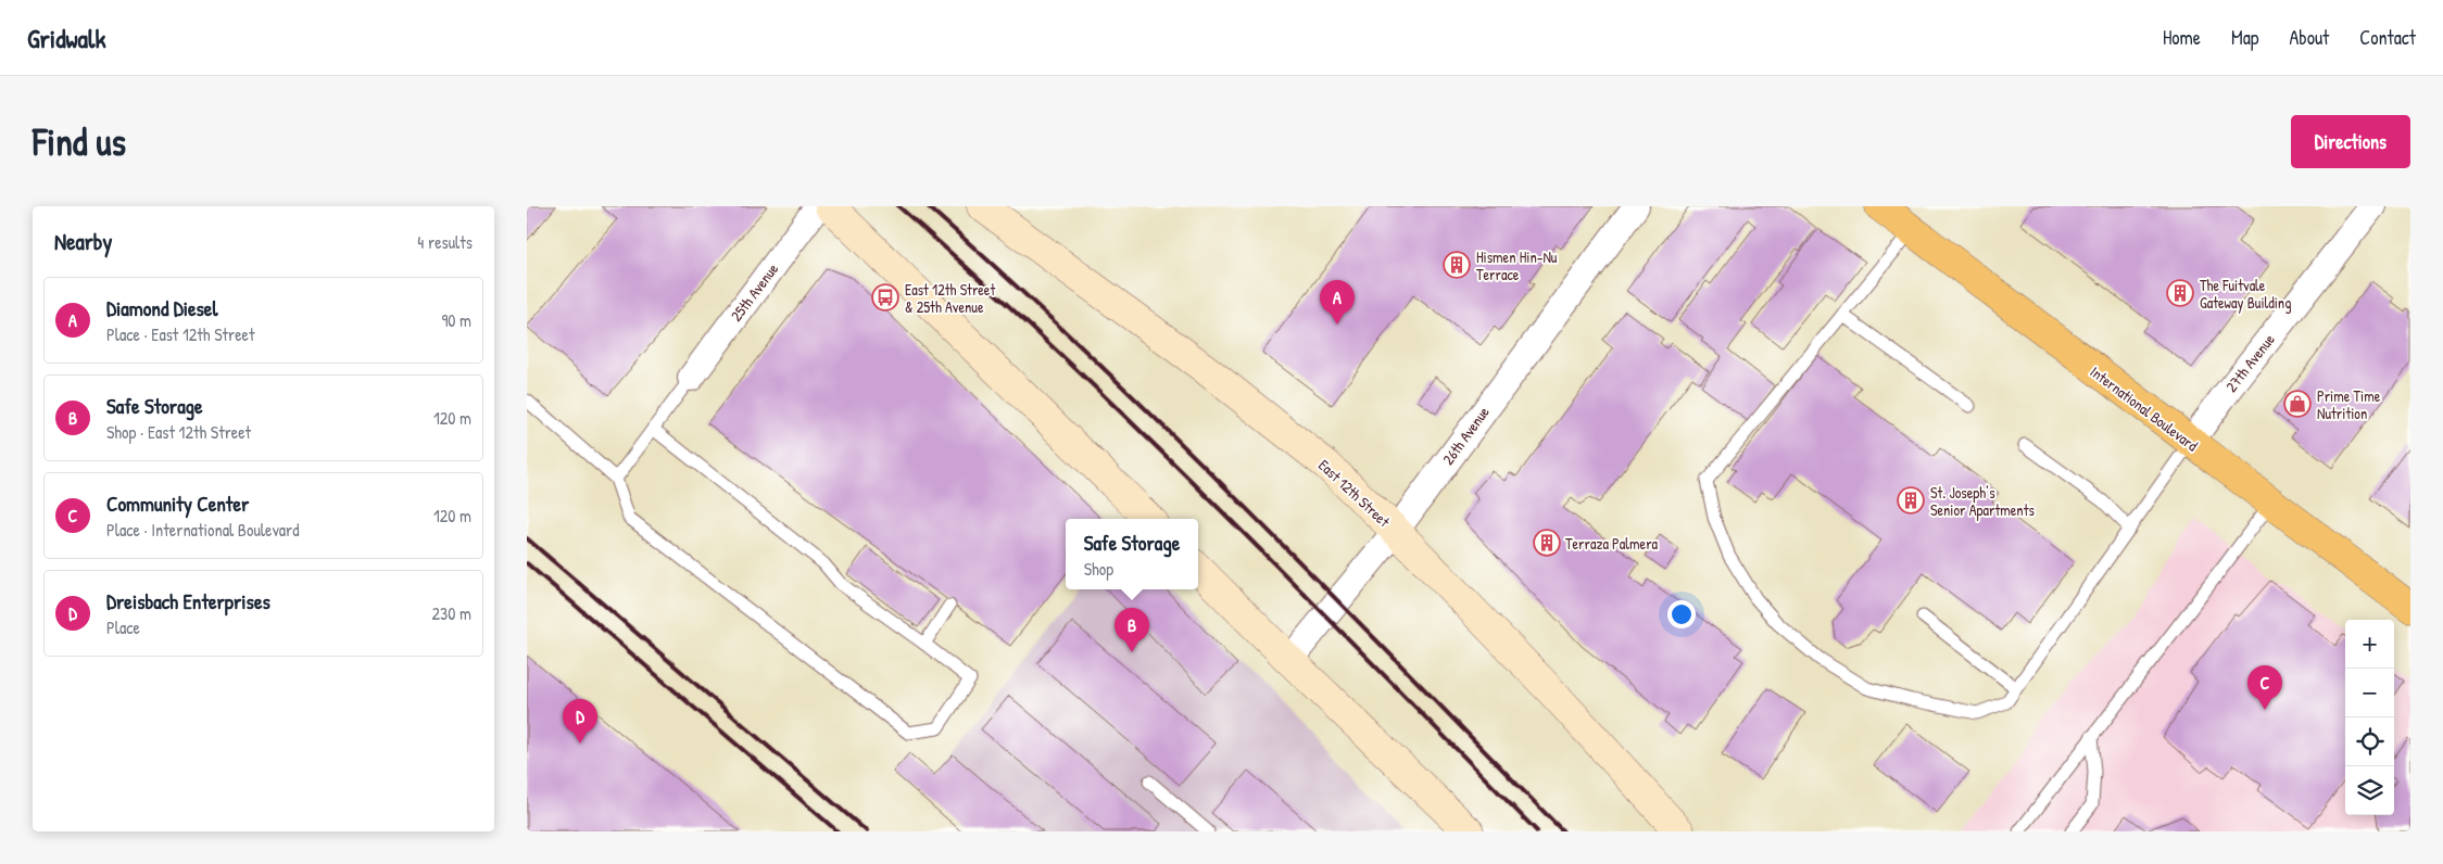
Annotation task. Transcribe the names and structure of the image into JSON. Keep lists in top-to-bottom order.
{
  "streets": {
    "main road": ["International Boulevard", "East 12th Street"],
    "street": ["25th Avenue", "27th Avenue", "26th Avenue"]
  },
  "crossings": [
    ["27th Avenue", "International Boulevard"],
    ["26th Avenue", "East 12th Street"]
  ],
  "places": {
    "building": [
      "Hismen Hin-Nu Terrace",
      "The Fuitvale Gateway Building",
      "St. Joseph’s Senior Apartments",
      "Terraza Palmera"
    ],
    "bus stop": ["East 12th Street & 25th Avenue"],
    "shop": ["Prime Time Nutrition"]
  },
  "page": {
    "header": "Gridwalk",
    "nav": [
      "Home",
      "Map",
      "About",
      "Contact"
    ],
    "buttons": "Directions",
    "title": "Find us",
    "heading": ["Nearby", "4 results"],
    "list": [
      {
        "mark": "A",
        "name": "Diamond Diesel",
        "note": "Place · East 12th Street",
        "value": "90 m"
      },
      {
        "mark": "B",
        "name": "Safe Storage",
        "note": "Shop · East 12th Street",
        "value": "120 m"
      },
      {
        "mark": "C",
        "name": "Community Center",
        "note": "Place · International Boulevard",
        "value": "120 m"
      },
      {
        "mark": "D",
        "name": "Dreisbach Enterprises",
        "note": "Place",
        "value": "230 m"
      }
    ],
    "pins": [
      "A",
      "B",
      "C",
      "D"
    ],
    "popup": ["Safe Storage", "Shop"],
    "map_buttons": ["+", "−"]
  }
}
